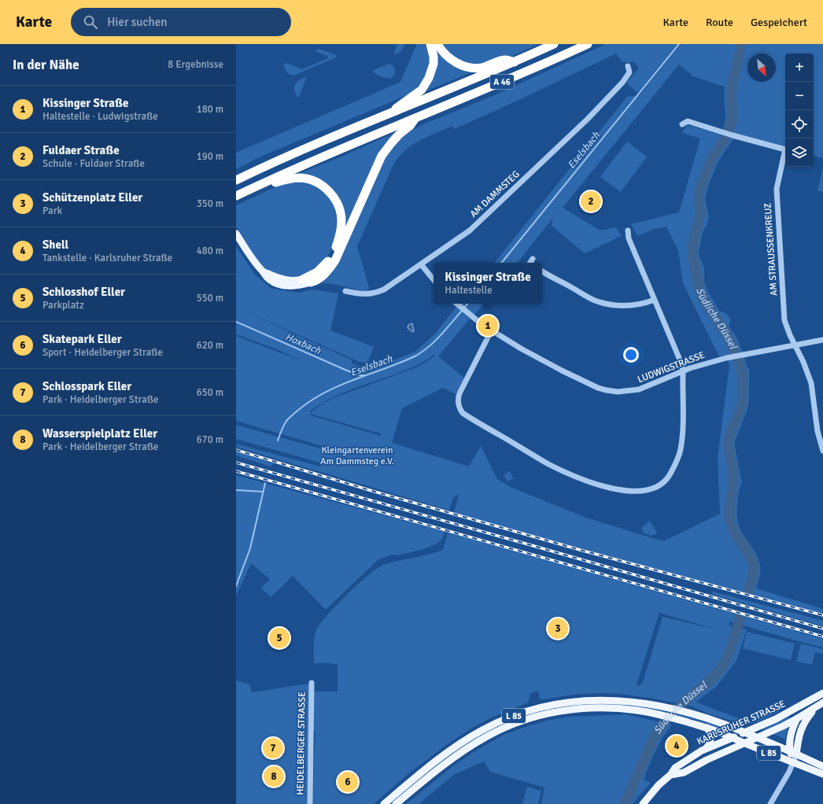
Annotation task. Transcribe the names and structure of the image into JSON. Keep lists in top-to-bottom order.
{
  "streets": {
    "highway": ["A 46"],
    "main road": ["L 85", "KARLSRUHER STRASSE"],
    "street": [
      "AM DAMMSTEG",
      "AM STRAUSSENKREUZ",
      "LUDWIGSTRASSE",
      "HEIDELBERGER STRASSE"
    ]
  },
  "crossings": [
    ["AM STRAUSSENKREUZ", "LUDWIGSTRASSE"],
    ["L 85", "KARLSRUHER STRASSE"]
  ],
  "water": ["Eselsbach", "Südliche Düssel", "Hoxbach"],
  "parks": ["Kleingartenverein Am Dammsteg e.V."],
  "north": "bottom right",
  "page": {
    "header": "Karte",
    "search": "Hier suchen",
    "nav": ["Karte", "Route", "Gespeichert"],
    "heading": ["In der Nähe", "8 Ergebnisse"],
    "map_buttons": ["+", "−"],
    "list": [
      {
        "mark": "1",
        "name": "Kissinger Straße",
        "note": "Haltestelle · Ludwigstraße",
        "value": "180 m"
      },
      {
        "mark": "2",
        "name": "Fuldaer Straße",
        "note": "Schule · Fuldaer Straße",
        "value": "190 m"
      },
      {
        "mark": "3",
        "name": "Schützenplatz Eller",
        "note": "Park",
        "value": "350 m"
      },
      {
        "mark": "4",
        "name": "Shell",
        "note": "Tankstelle · Karlsruher Straße",
        "value": "480 m"
      },
      {
        "mark": "5",
        "name": "Schlosshof Eller",
        "note": "Parkplatz",
        "value": "550 m"
      },
      {
        "mark": "6",
        "name": "Skatepark Eller",
        "note": "Sport · Heidelberger Straße",
        "value": "620 m"
      },
      {
        "mark": "7",
        "name": "Schlosspark Eller",
        "note": "Park · Heidelberger Straße",
        "value": "650 m"
      },
      {
        "mark": "8",
        "name": "Wasserspielplatz Eller",
        "note": "Park · Heidelberger Straße",
        "value": "670 m"
      }
    ],
    "pins": [
      "2",
      "1",
      "3",
      "5",
      "4",
      "7",
      "8",
      "6"
    ],
    "popup": ["Kissinger Straße", "Haltestelle"]
  }
}
